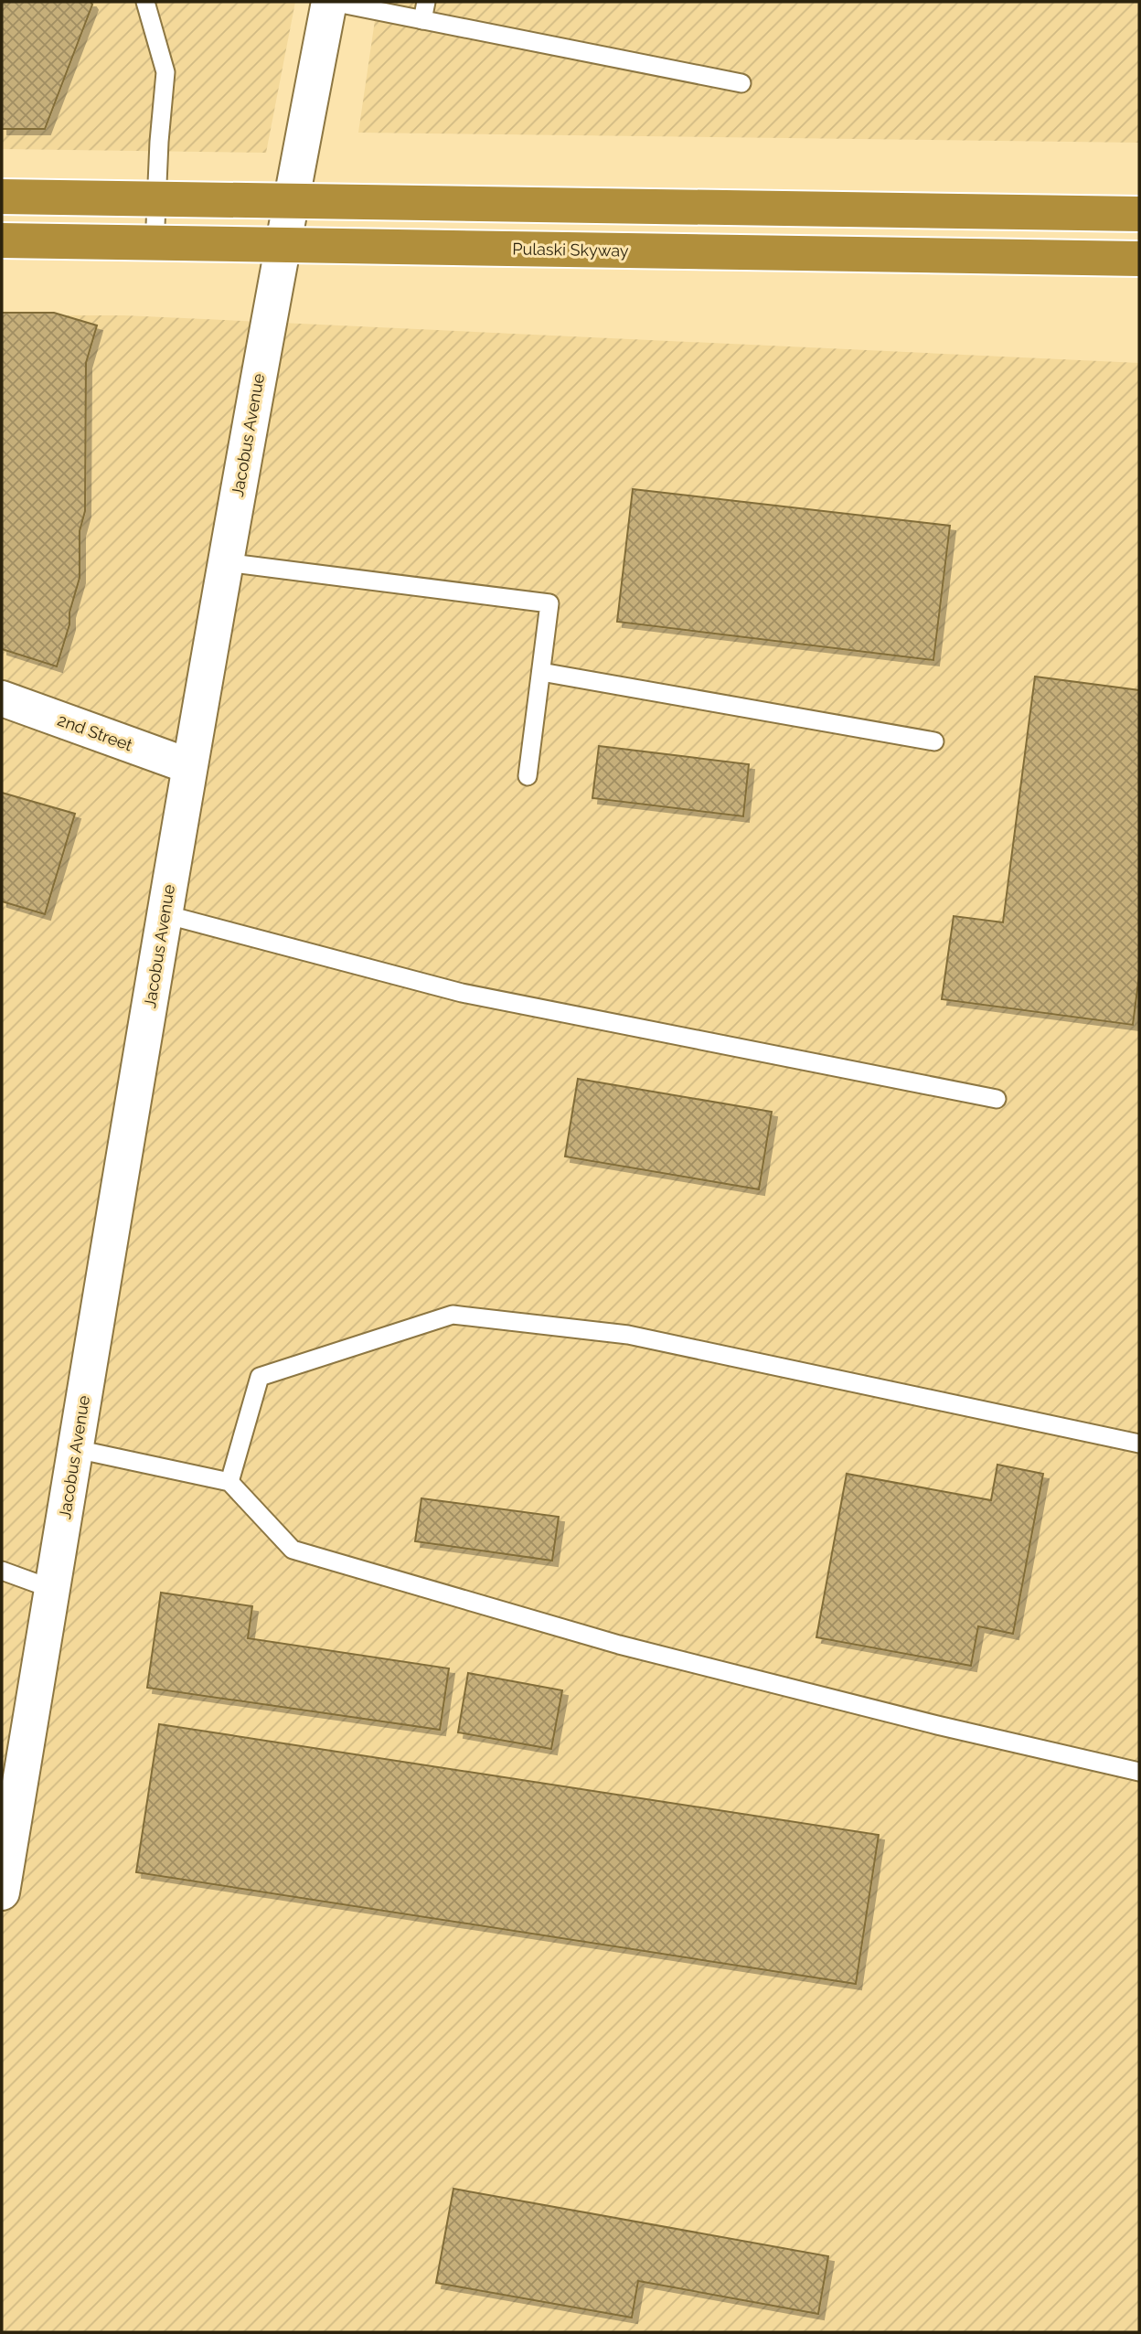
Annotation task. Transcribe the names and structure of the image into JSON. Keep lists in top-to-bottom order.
{
  "streets": {
    "highway": ["Pulaski Skyway"],
    "street": ["Jacobus Avenue", "2nd Street"]
  },
  "crossings": [
    ["Jacobus Avenue", "2nd Street"]
  ]
}
